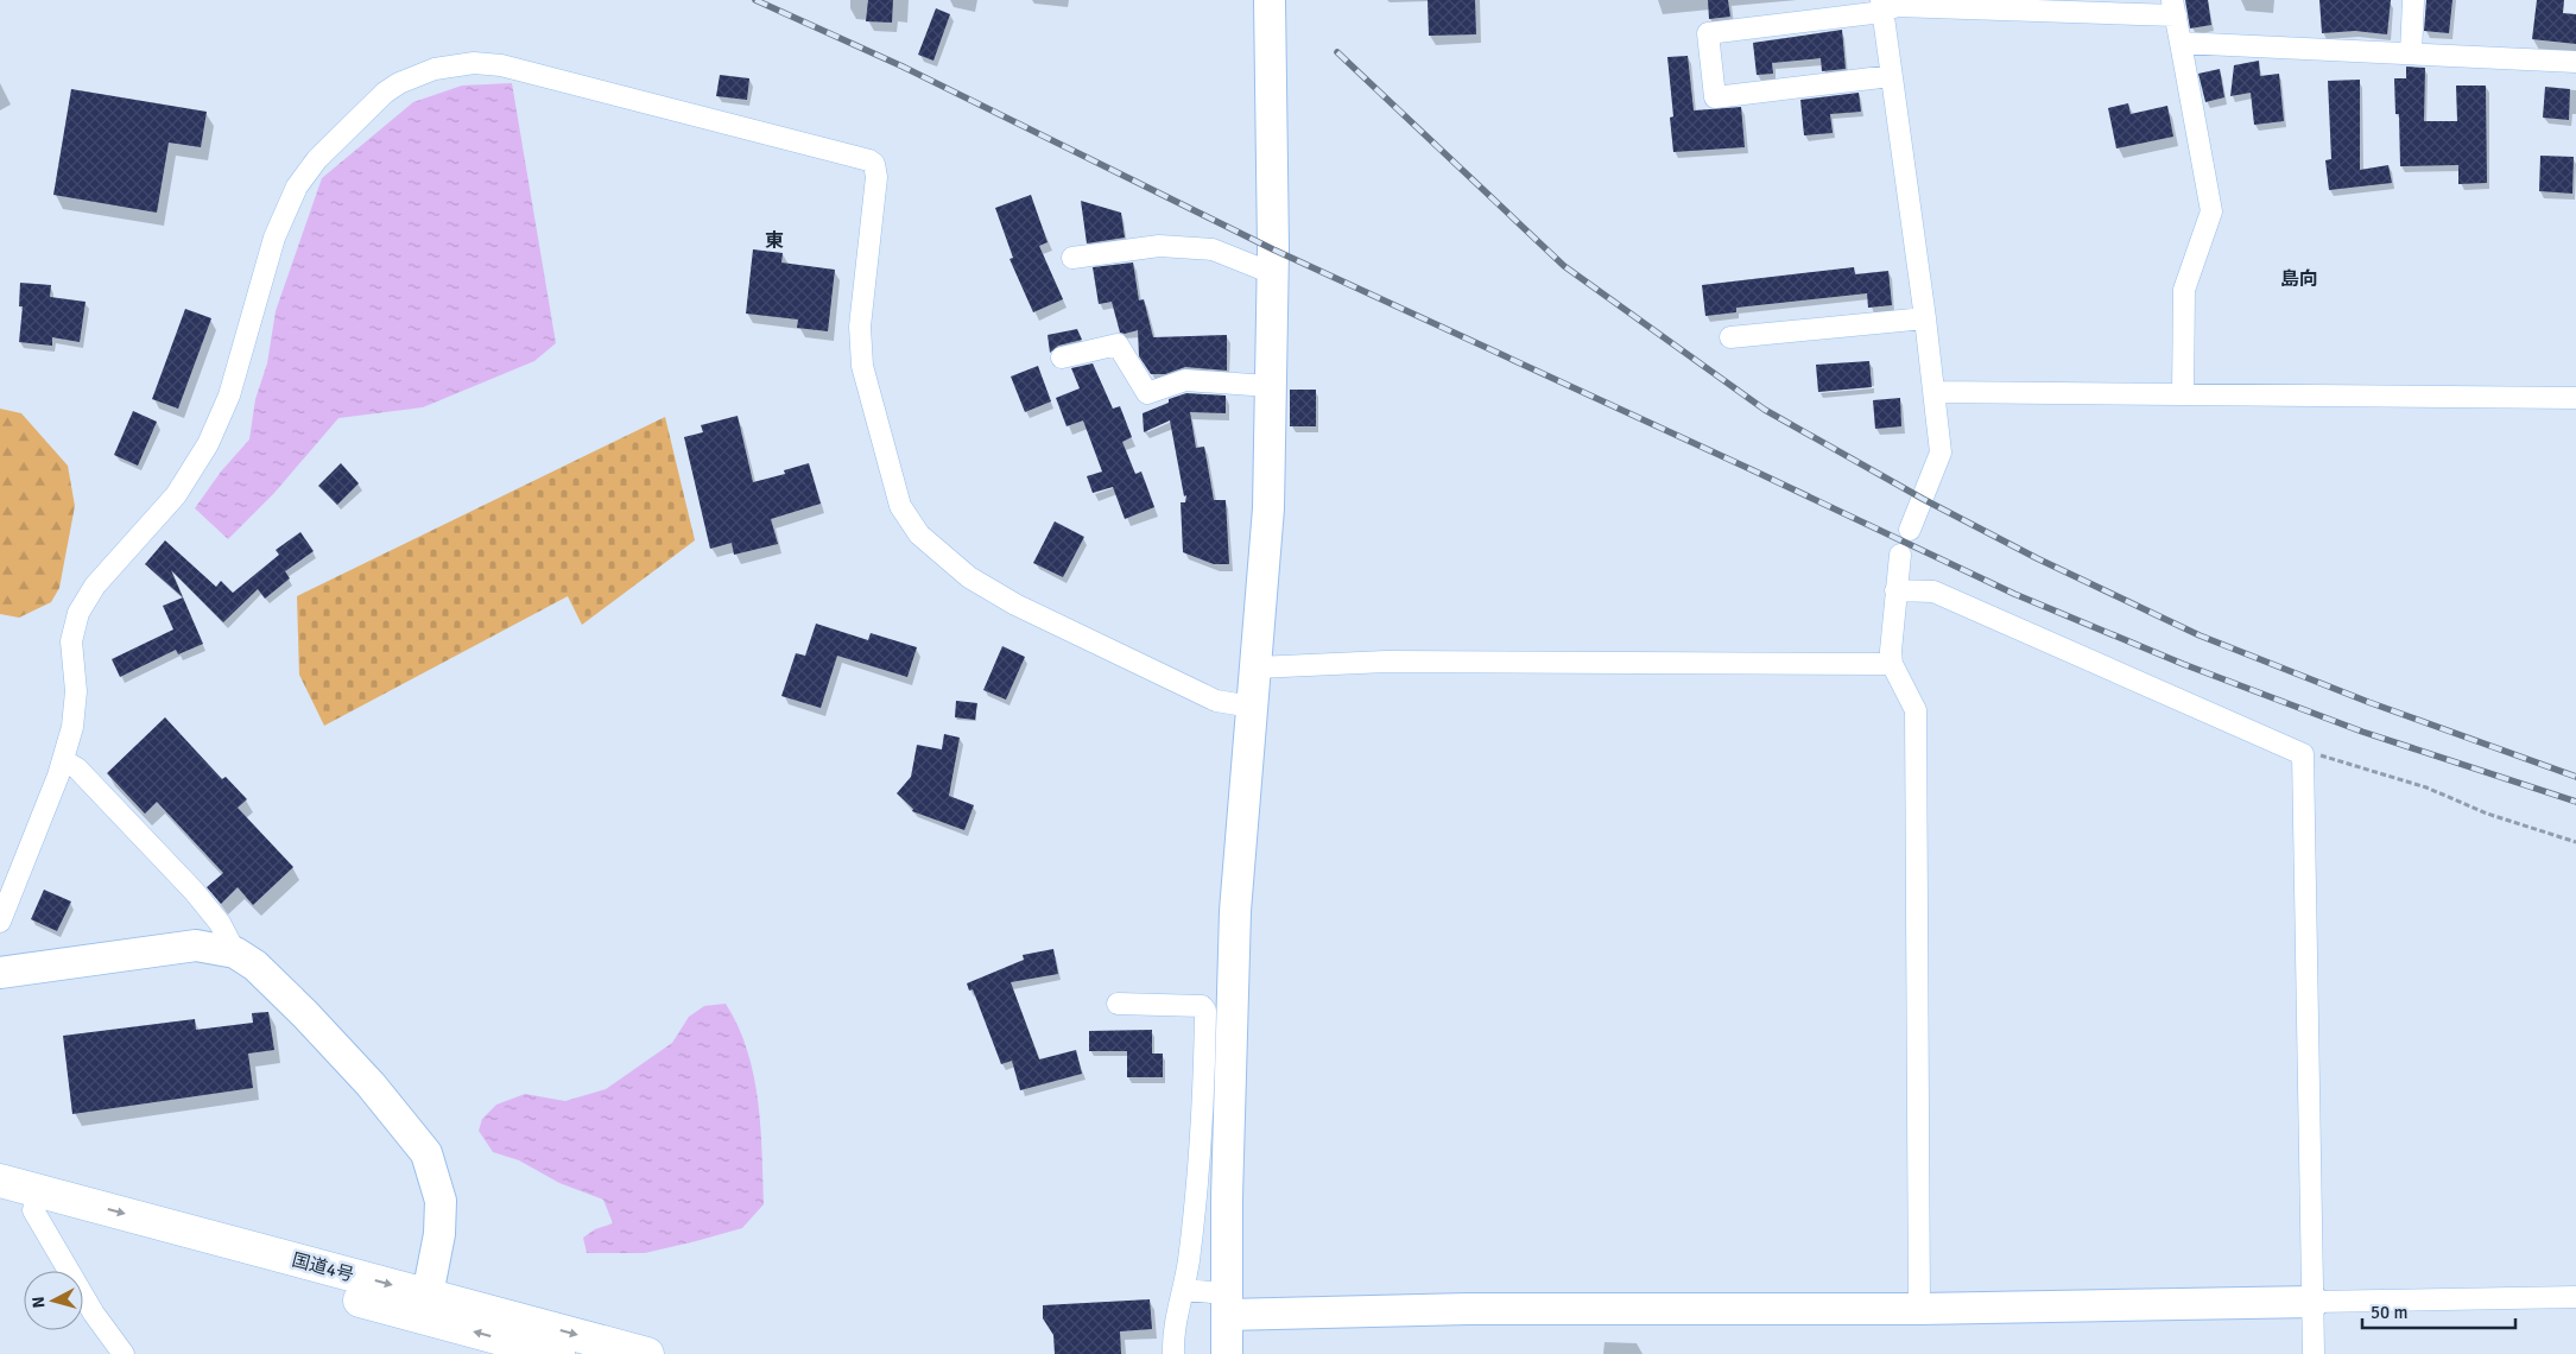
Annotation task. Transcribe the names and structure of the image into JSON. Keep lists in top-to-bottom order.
{
  "streets": {
    "highway": ["国道4号"]
  },
  "districts": ["東", "島向"],
  "scale_bar": "50 m",
  "north": "left"
}
